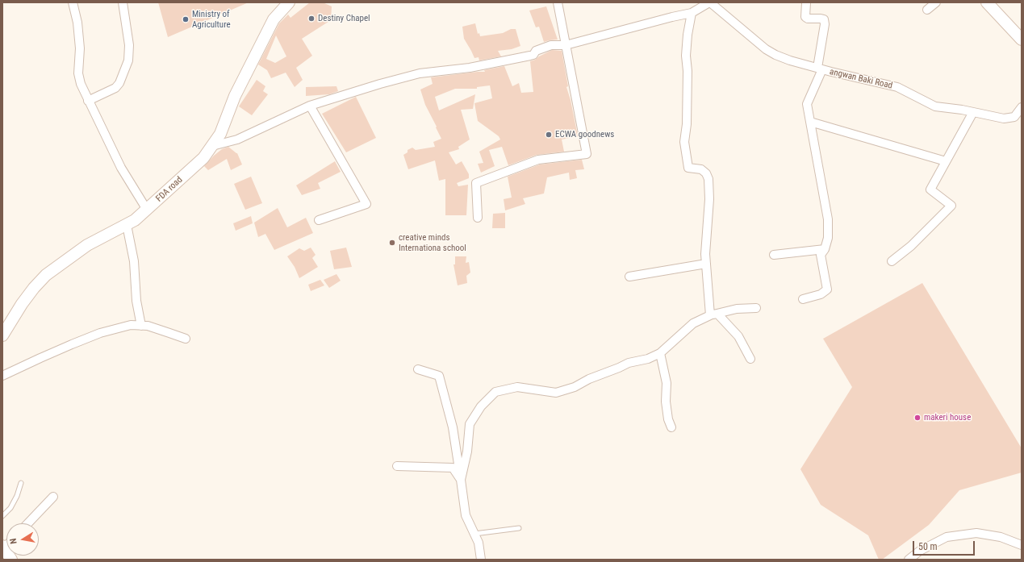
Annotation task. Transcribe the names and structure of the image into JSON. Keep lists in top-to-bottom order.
{
  "streets": {
    "street": ["angwan Baki Road", "FDA road"]
  },
  "places": [
    "Destiny Chapel",
    "Ministry of Agriculture",
    "ECWA goodnews",
    "creative minds Internationa school",
    "makeri house"
  ],
  "scale_bar": "50 m",
  "north": "left"
}
